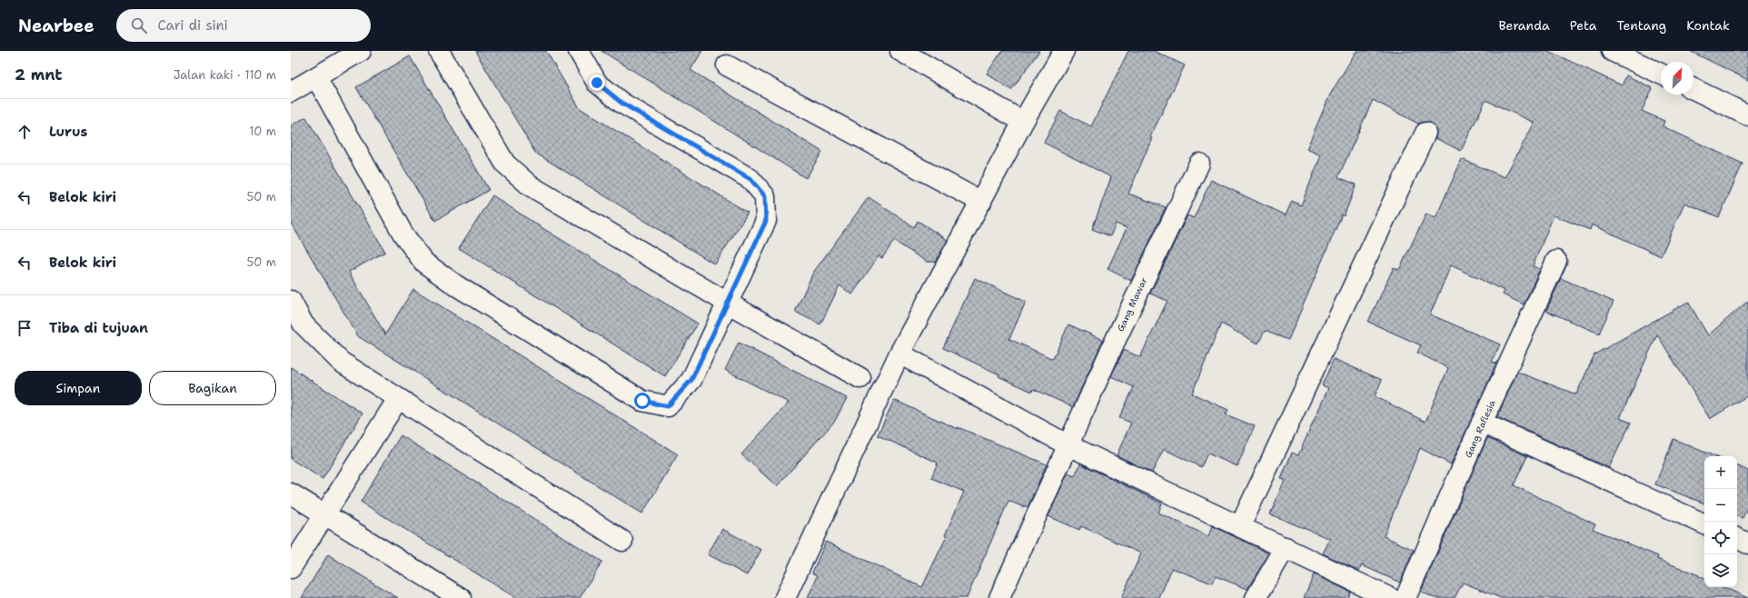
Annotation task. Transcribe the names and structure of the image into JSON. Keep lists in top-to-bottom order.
{
  "streets": {
    "street": ["Gang Mawar", "Gang Raflesia"]
  },
  "north": "top right",
  "page": {
    "header": "Nearbee",
    "search": "Cari di sini",
    "nav": [
      "Beranda",
      "Peta",
      "Tentang",
      "Kontak"
    ],
    "heading": ["2 mnt", "Jalan kaki · 110 m"],
    "list": [
      ["Lurus", "10 m"],
      ["Belok kiri", "50 m"],
      ["Belok kiri", "50 m"],
      "Tiba di tujuan"
    ],
    "buttons": ["Simpan", "Bagikan"],
    "map_buttons": ["+", "−"]
  }
}
